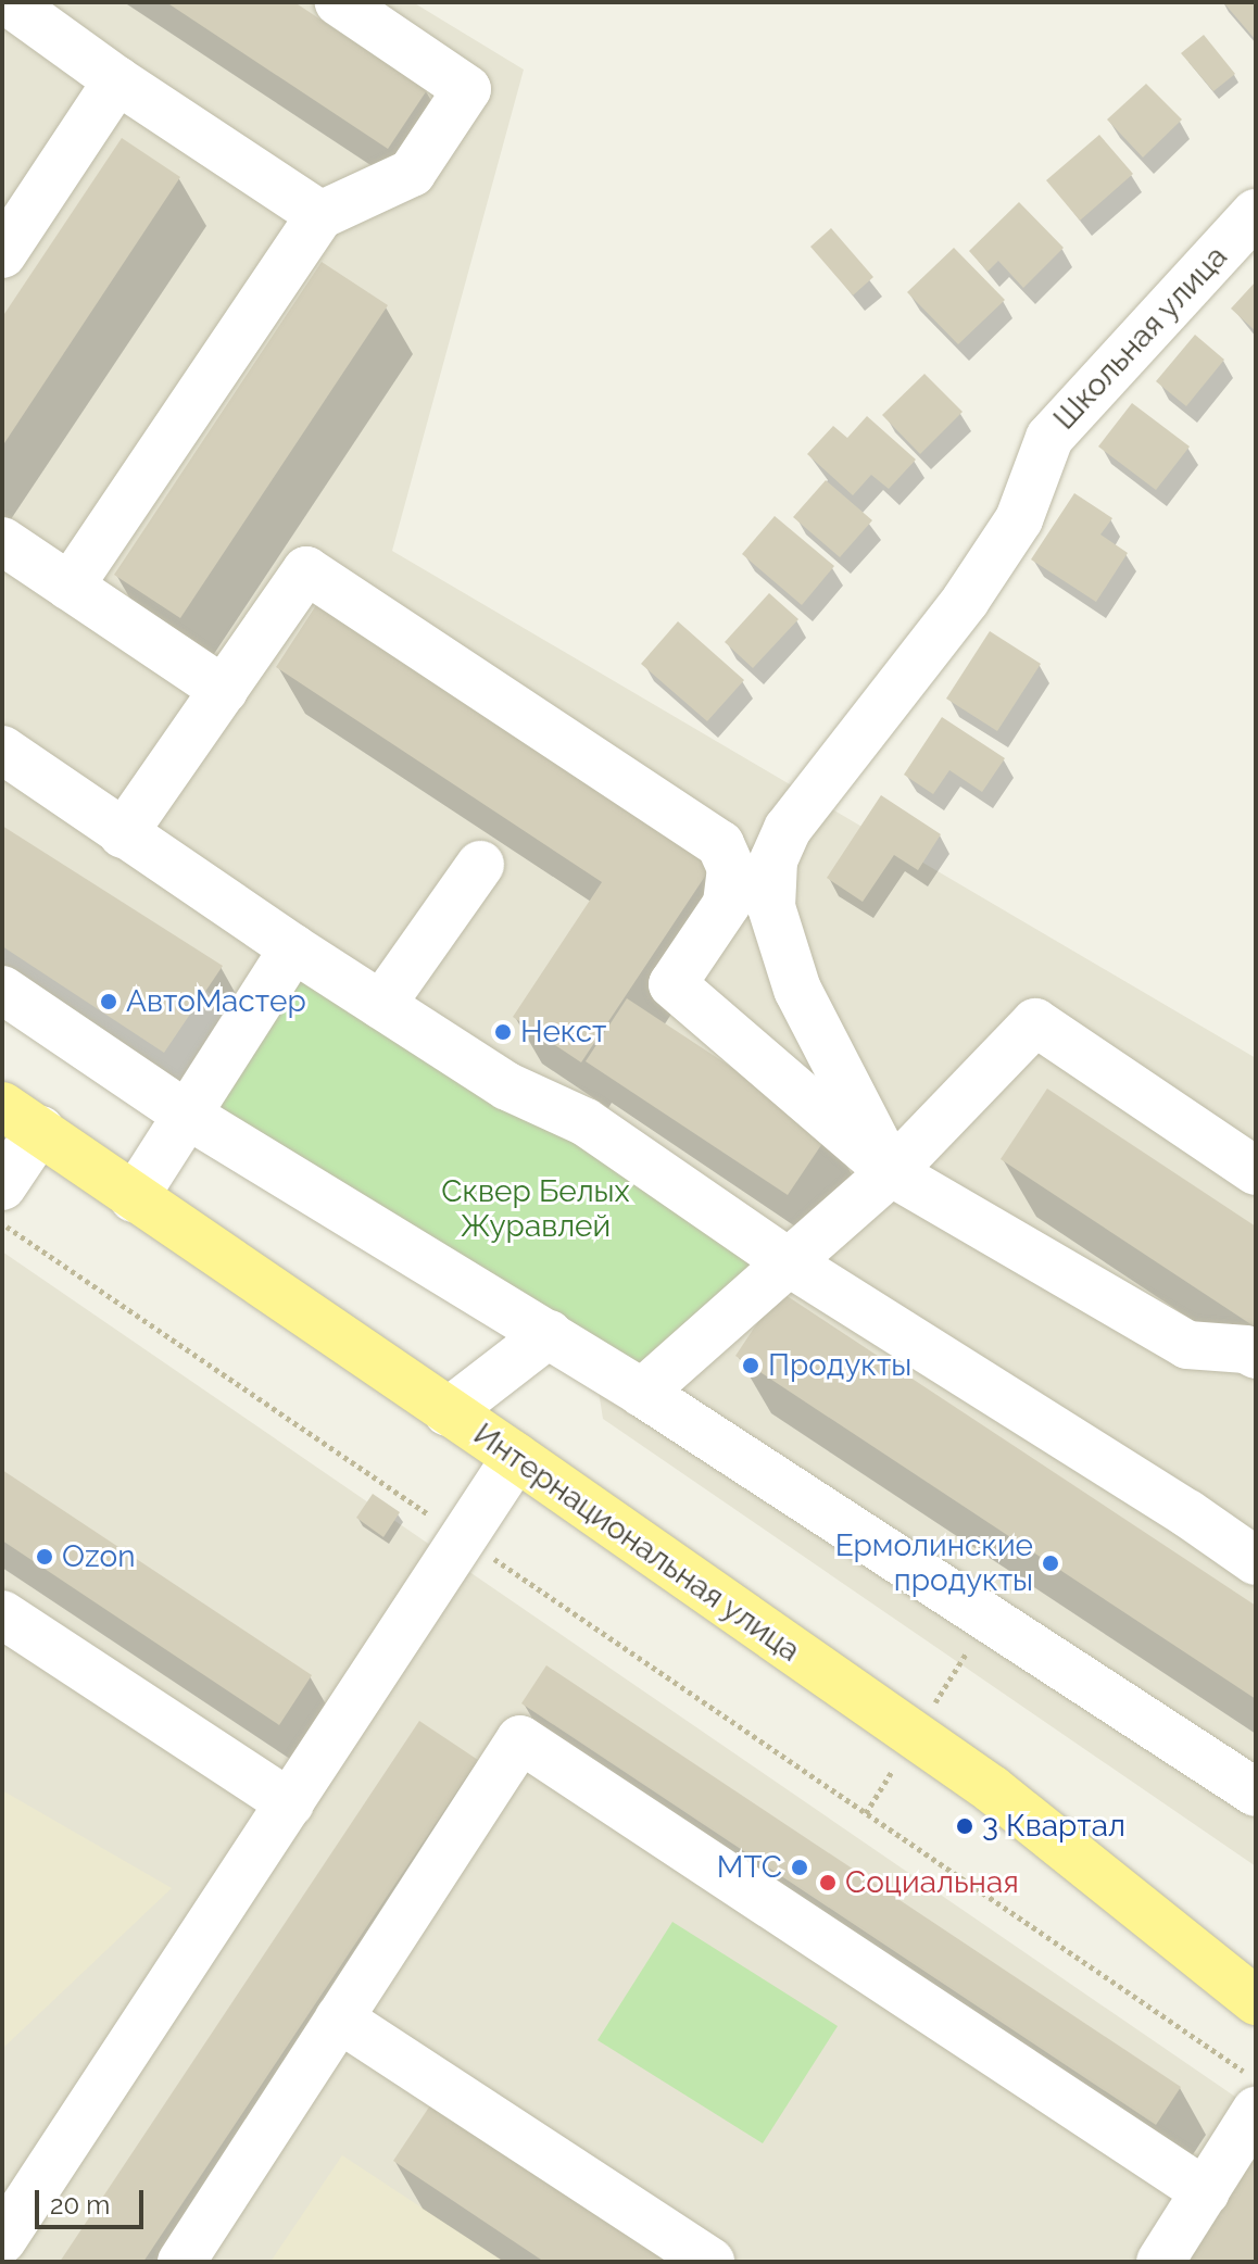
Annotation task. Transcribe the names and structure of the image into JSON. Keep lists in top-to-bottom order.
{
  "streets": {
    "main road": ["Интернациональная улица"],
    "street": ["Школьная улица"]
  },
  "parks": ["Сквер Белых Журавлей"],
  "places": [
    "АвтоМастер",
    "Некст",
    "Продукты",
    "Ozon",
    "Ермолинские продукты",
    "3 Квартал",
    "МТС",
    "Социальная"
  ],
  "scale_bar": "20 m"
}
